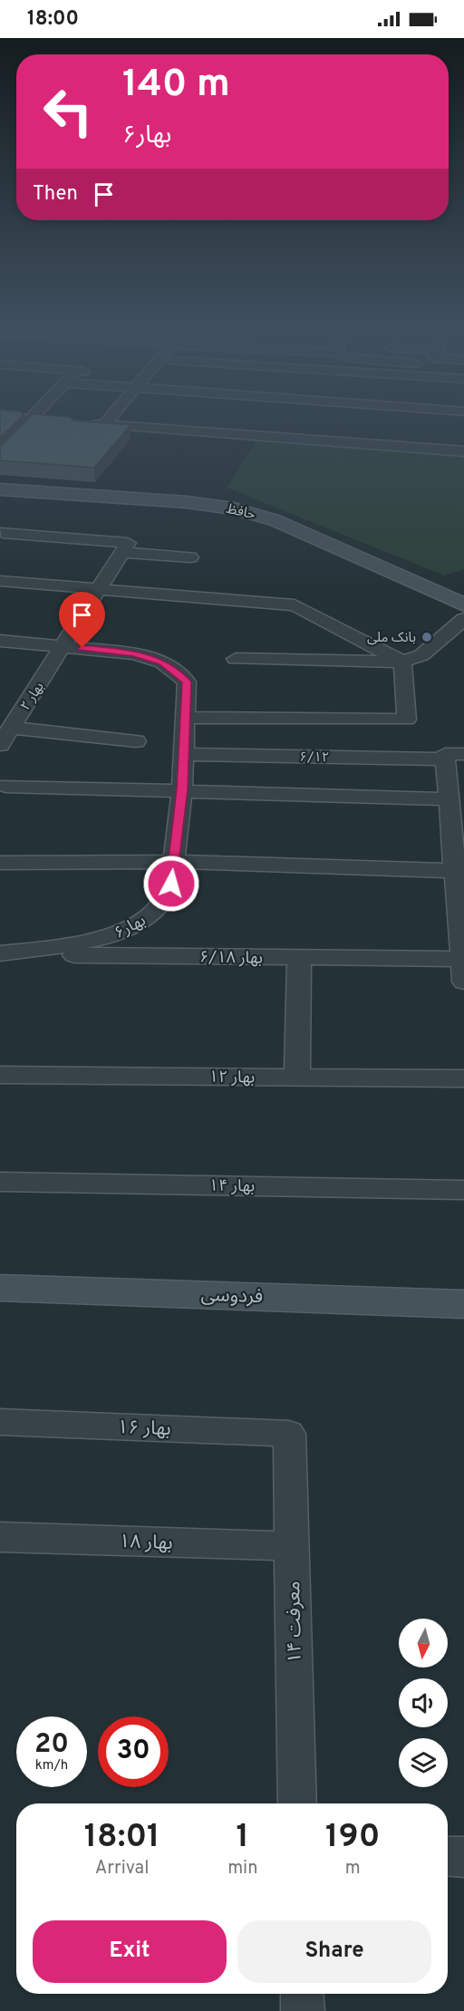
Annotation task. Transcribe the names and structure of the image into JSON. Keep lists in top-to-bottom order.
{
  "streets": {
    "main road": ["حافظ", "فردوسی"],
    "street": [
      "بهار ۲",
      "۶/۱۲",
      "بهار۶",
      "بهار ۶/۱۸",
      "بهار ۱۲",
      "بهار ۱۴",
      "بهار ۱۶",
      "بهار ۱۸",
      "معرفت ۱۴"
    ]
  },
  "crossings": [
    ["بهار ۲", "بهار۶"],
    ["۶/۱۲", "بهار۶"],
    ["بهار۶", "بهار ۶/۱۸"],
    ["بهار ۱۶", "معرفت ۱۴"],
    ["بهار ۱۸", "معرفت ۱۴"]
  ],
  "places": ["بانک ملی"],
  "north": "bottom",
  "page": {
    "status": "18:00",
    "turn": ["140 m", "بهار۶"],
    "then": "Then",
    "speed": "20 km/h",
    "limit": "30",
    "eta": [
      "18:01",
      "Arrival",
      "1",
      "min",
      "190",
      "m"
    ],
    "buttons": ["Exit", "Share"]
  }
}
